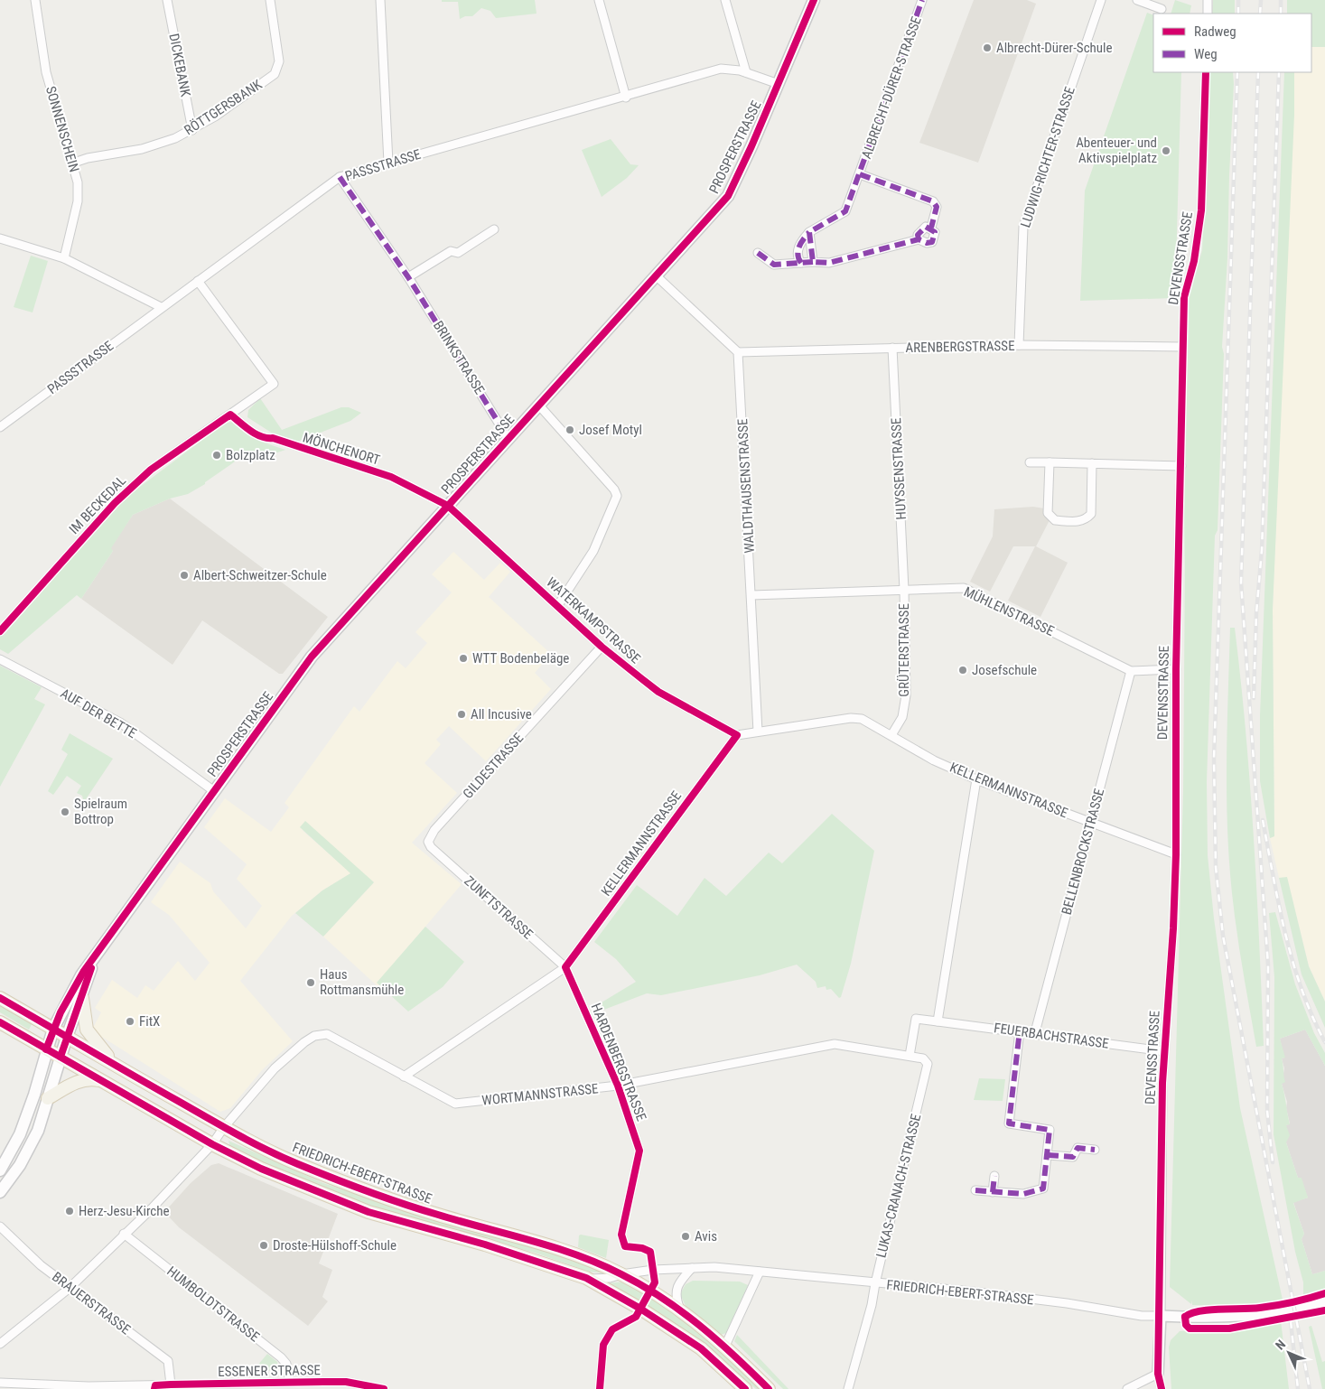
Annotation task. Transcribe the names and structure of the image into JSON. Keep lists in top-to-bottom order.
{
  "streets": {
    "main road": ["PROSPERSTRASSE", "FRIEDRICH-EBERT-STRASSE"],
    "street": [
      "DICKEBANK",
      "ALBRECHT-DÜRER-STRASSE",
      "RÖTTGERSBANK",
      "SONNENSCHEIN",
      "LUDWIG-RICHTER-STRASSE",
      "PASSSTRASSE",
      "DEVENSSTRASSE",
      "ARENBERGSTRASSE",
      "BRINKSTRASSE",
      "MÖNCHENORT",
      "HUYSSENSTRASSE",
      "WALDTHAUSENSTRASSE",
      "IM BECKEDAL",
      "MÜHLENSTRASSE",
      "WATERKAMPSTRASSE",
      "GRÜTERSTRASSE",
      "AUF DER BETTE",
      "GILDESTRASSE",
      "KELLERMANNSTRASSE",
      "BELLENBROCKSTRASSE",
      "ZUNFTSTRASSE",
      "FEUERBACHSTRASSE",
      "HARDENBERGSTRASSE",
      "WORTMANNSTRASSE",
      "LUKAS-CRANACH-STRASSE",
      "BRAUERSTRASSE",
      "HUMBOLDTSTRASSE",
      "ESSENER STRASSE"
    ]
  },
  "crossings": [
    ["DICKEBANK", "RÖTTGERSBANK"],
    ["RÖTTGERSBANK", "SONNENSCHEIN"],
    ["PROSPERSTRASSE", "PASSSTRASSE"],
    ["PROSPERSTRASSE", "BRINKSTRASSE"],
    ["PROSPERSTRASSE", "MÖNCHENORT"],
    ["PROSPERSTRASSE", "WATERKAMPSTRASSE"],
    ["PROSPERSTRASSE", "AUF DER BETTE"],
    ["PROSPERSTRASSE", "FRIEDRICH-EBERT-STRASSE"],
    ["LUDWIG-RICHTER-STRASSE", "ARENBERGSTRASSE"],
    ["PASSSTRASSE", "BRINKSTRASSE"],
    ["PASSSTRASSE", "IM BECKEDAL"],
    ["DEVENSSTRASSE", "ARENBERGSTRASSE"],
    ["DEVENSSTRASSE", "MÜHLENSTRASSE"],
    ["DEVENSSTRASSE", "KELLERMANNSTRASSE"],
    ["DEVENSSTRASSE", "FEUERBACHSTRASSE"],
    ["DEVENSSTRASSE", "FRIEDRICH-EBERT-STRASSE"],
    ["ARENBERGSTRASSE", "HUYSSENSTRASSE"],
    ["ARENBERGSTRASSE", "WALDTHAUSENSTRASSE"],
    ["MÖNCHENORT", "IM BECKEDAL"],
    ["MÖNCHENORT", "WATERKAMPSTRASSE"],
    ["HUYSSENSTRASSE", "MÜHLENSTRASSE"],
    ["HUYSSENSTRASSE", "GRÜTERSTRASSE"],
    ["WALDTHAUSENSTRASSE", "MÜHLENSTRASSE"],
    ["WALDTHAUSENSTRASSE", "KELLERMANNSTRASSE"],
    ["MÜHLENSTRASSE", "GRÜTERSTRASSE"],
    ["MÜHLENSTRASSE", "BELLENBROCKSTRASSE"],
    ["WATERKAMPSTRASSE", "GILDESTRASSE"],
    ["WATERKAMPSTRASSE", "KELLERMANNSTRASSE"],
    ["GRÜTERSTRASSE", "KELLERMANNSTRASSE"],
    ["GILDESTRASSE", "ZUNFTSTRASSE"],
    ["KELLERMANNSTRASSE", "BELLENBROCKSTRASSE"],
    ["KELLERMANNSTRASSE", "ZUNFTSTRASSE"],
    ["KELLERMANNSTRASSE", "HARDENBERGSTRASSE"],
    ["KELLERMANNSTRASSE", "WORTMANNSTRASSE"],
    ["BELLENBROCKSTRASSE", "FEUERBACHSTRASSE"],
    ["ZUNFTSTRASSE", "HARDENBERGSTRASSE"],
    ["HARDENBERGSTRASSE", "WORTMANNSTRASSE"],
    ["WORTMANNSTRASSE", "FRIEDRICH-EBERT-STRASSE"],
    ["WORTMANNSTRASSE", "LUKAS-CRANACH-STRASSE"],
    ["FRIEDRICH-EBERT-STRASSE", "LUKAS-CRANACH-STRASSE"],
    ["BRAUERSTRASSE", "ESSENER STRASSE"],
    ["HUMBOLDTSTRASSE", "ESSENER STRASSE"]
  ],
  "places": [
    "Albrecht-Dürer-Schule",
    "Abenteuer- und Aktivspielplatz",
    "Josef Motyl",
    "Bolzplatz",
    "Albert-Schweitzer-Schule",
    "WTT Bodenbeläge",
    "Josefschule",
    "All Incusive",
    "Spielraum Bottrop",
    "Haus Rottmansmühle",
    "FitX",
    "Herz-Jesu-Kirche",
    "Avis",
    "Droste-Hülshoff-Schule"
  ],
  "legend": ["Radweg", "Weg"],
  "north": "top left"
}
